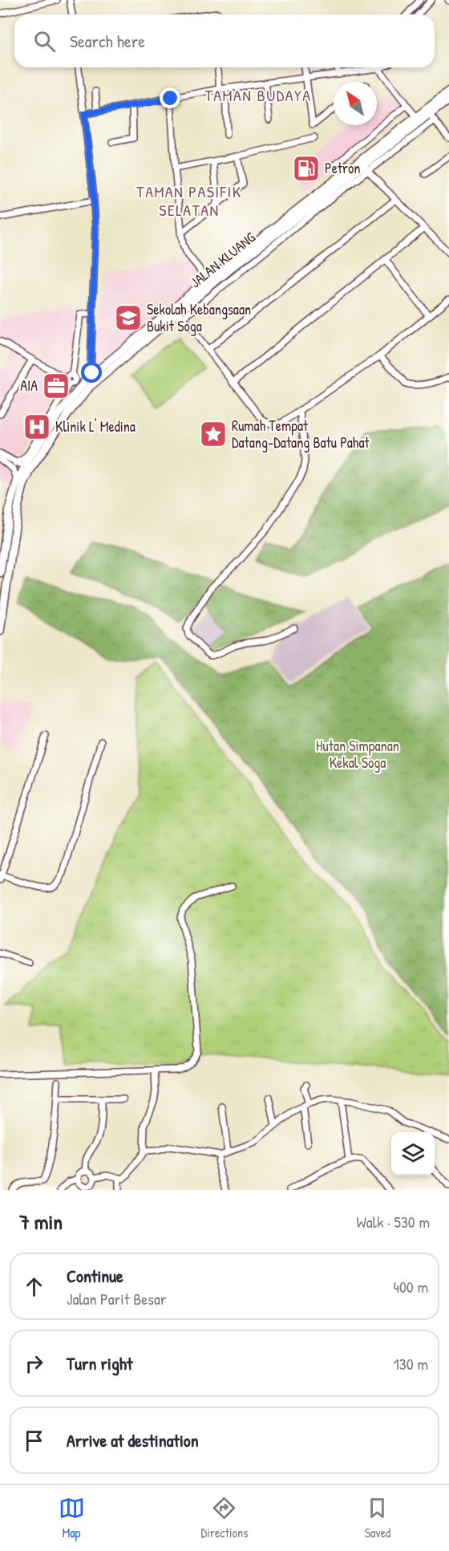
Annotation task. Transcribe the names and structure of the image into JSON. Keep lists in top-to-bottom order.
{
  "streets": {
    "highway": ["JALAN KLUANG"]
  },
  "districts": ["TAMAN BUDAYA", "TAMAN PASIFIK SELATAN"],
  "parks": ["Hutan Simpanan Kekal Soga"],
  "places": {
    "fuel station": ["Petron"],
    "school or university": ["Sekolah Kebangsaan Bukit Soga"],
    "office": ["AIA"],
    "hospital": ["Klinik L' Medina"],
    "place": ["Rumah Tempat Datang-Datang Batu Pahat"]
  },
  "north": "top left",
  "page": {
    "search": "Search here",
    "heading": ["7 min", "Walk · 530 m"],
    "list": [
      ["Continue", "Jalan Parit Besar", "400 m"],
      ["Turn right", "130 m"],
      "Arrive at destination"
    ],
    "nav": ["Map", "Directions", "Saved"]
  }
}
